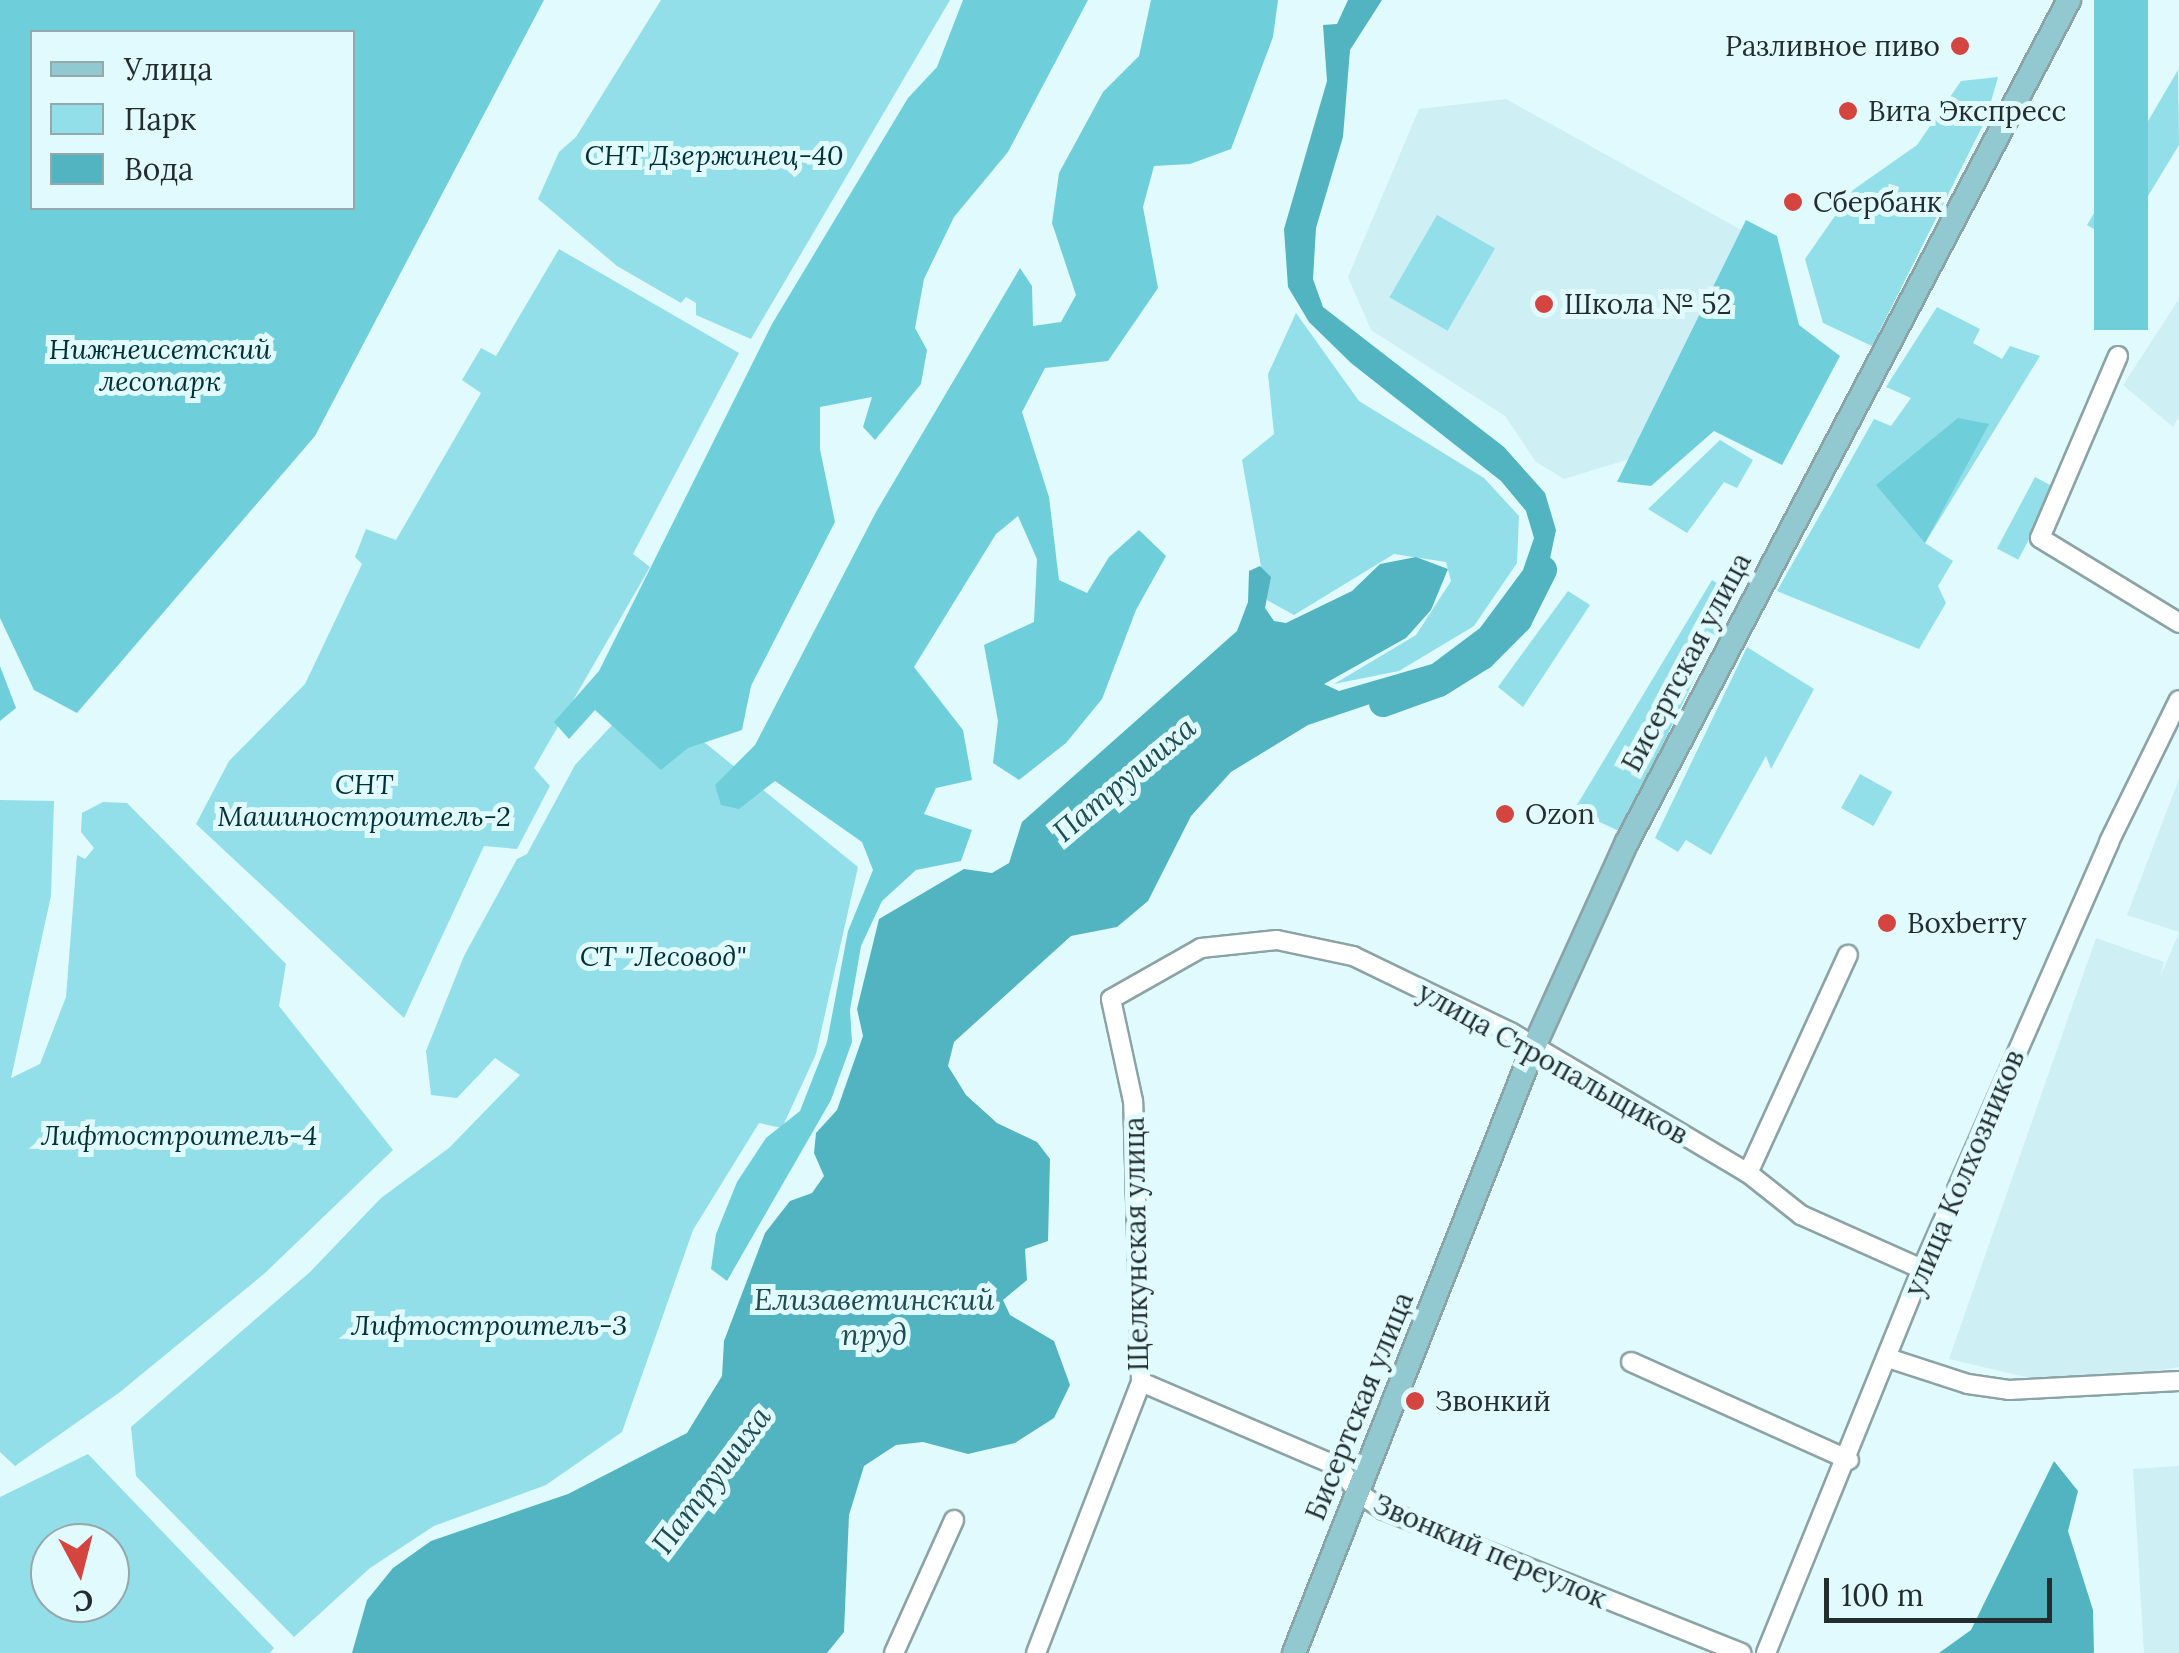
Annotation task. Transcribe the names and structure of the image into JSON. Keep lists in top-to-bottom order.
{
  "streets": {
    "main road": ["Бисертская улица"],
    "street": [
      "улица Стропальщиков",
      "улица Колхозников",
      "Щелкунская улица",
      "Звонкий переулок"
    ]
  },
  "crossings": [
    ["Бисертская улица", "улица Стропальщиков"],
    ["Бисертская улица", "Звонкий переулок"],
    ["улица Стропальщиков", "улица Колхозников"],
    ["улица Стропальщиков", "Щелкунская улица"],
    ["Щелкунская улица", "Звонкий переулок"]
  ],
  "water": ["Патрушиха", "Елизаветинский пруд"],
  "parks": [
    "СНТ Дзержинец-40",
    "Нижнеисетский лесопарк",
    "СНТ Машиностроитель-2",
    "СТ \"Лесовод\"",
    "Лифтостроитель-4",
    "Лифтостроитель-3"
  ],
  "places": [
    "Разливное пиво",
    "Вита Экспресс",
    "Сбербанк",
    "Школа № 52",
    "Ozon",
    "Boxberry",
    "Звонкий"
  ],
  "legend": ["Улица", "Парк", "Вода"],
  "scale_bar": "100 m",
  "north": "bottom"
}
